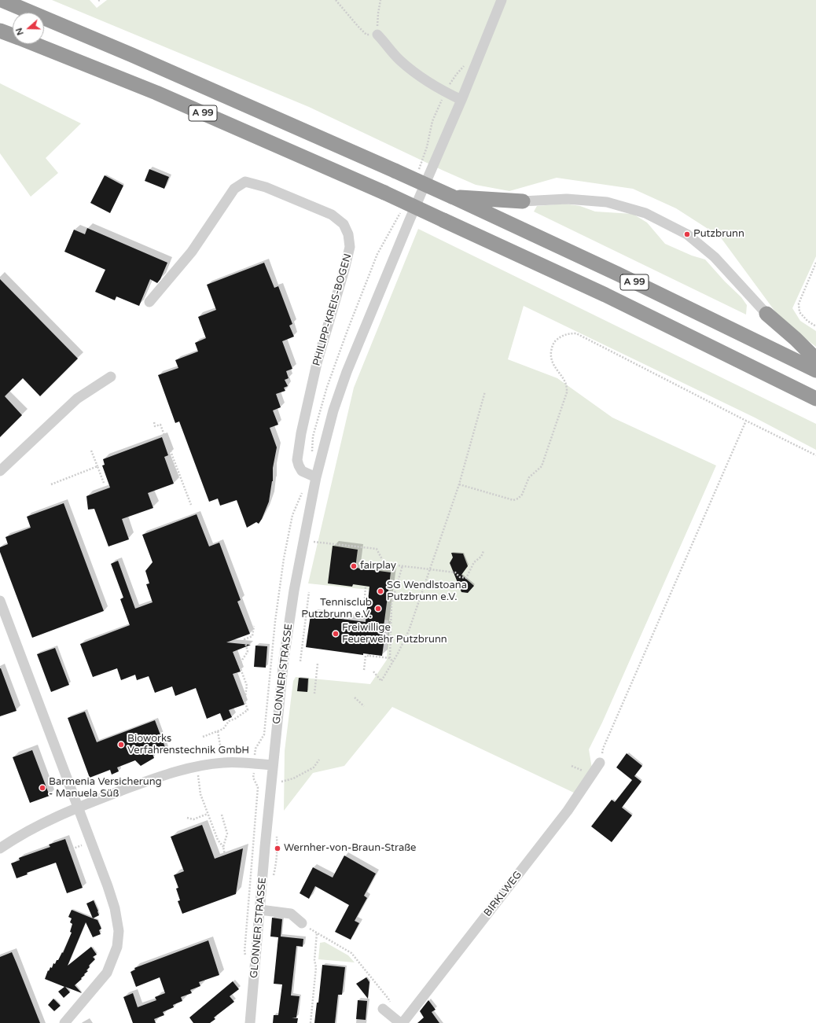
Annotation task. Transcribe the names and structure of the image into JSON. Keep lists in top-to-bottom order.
{
  "streets": {
    "highway": ["A 99"],
    "street": ["PHILIPP-KREIS-BOGEN", "GLONNER STRASSE", "BIRKLWEG"]
  },
  "crossings": [
    ["PHILIPP-KREIS-BOGEN", "GLONNER STRASSE"]
  ],
  "places": [
    "Putzbrunn",
    "fairplay",
    "SG Wendlstoana Putzbrunn e.V.",
    "Tennisclub Putzbrunn e.V.",
    "Freiwillige Feuerwehr Putzbrunn",
    "Bioworks Verfahrenstechnik GmbH",
    "Barmenia Versicherung - Manuela Süß",
    "Wernher-von-Braun-Straße"
  ],
  "north": "left"
}
